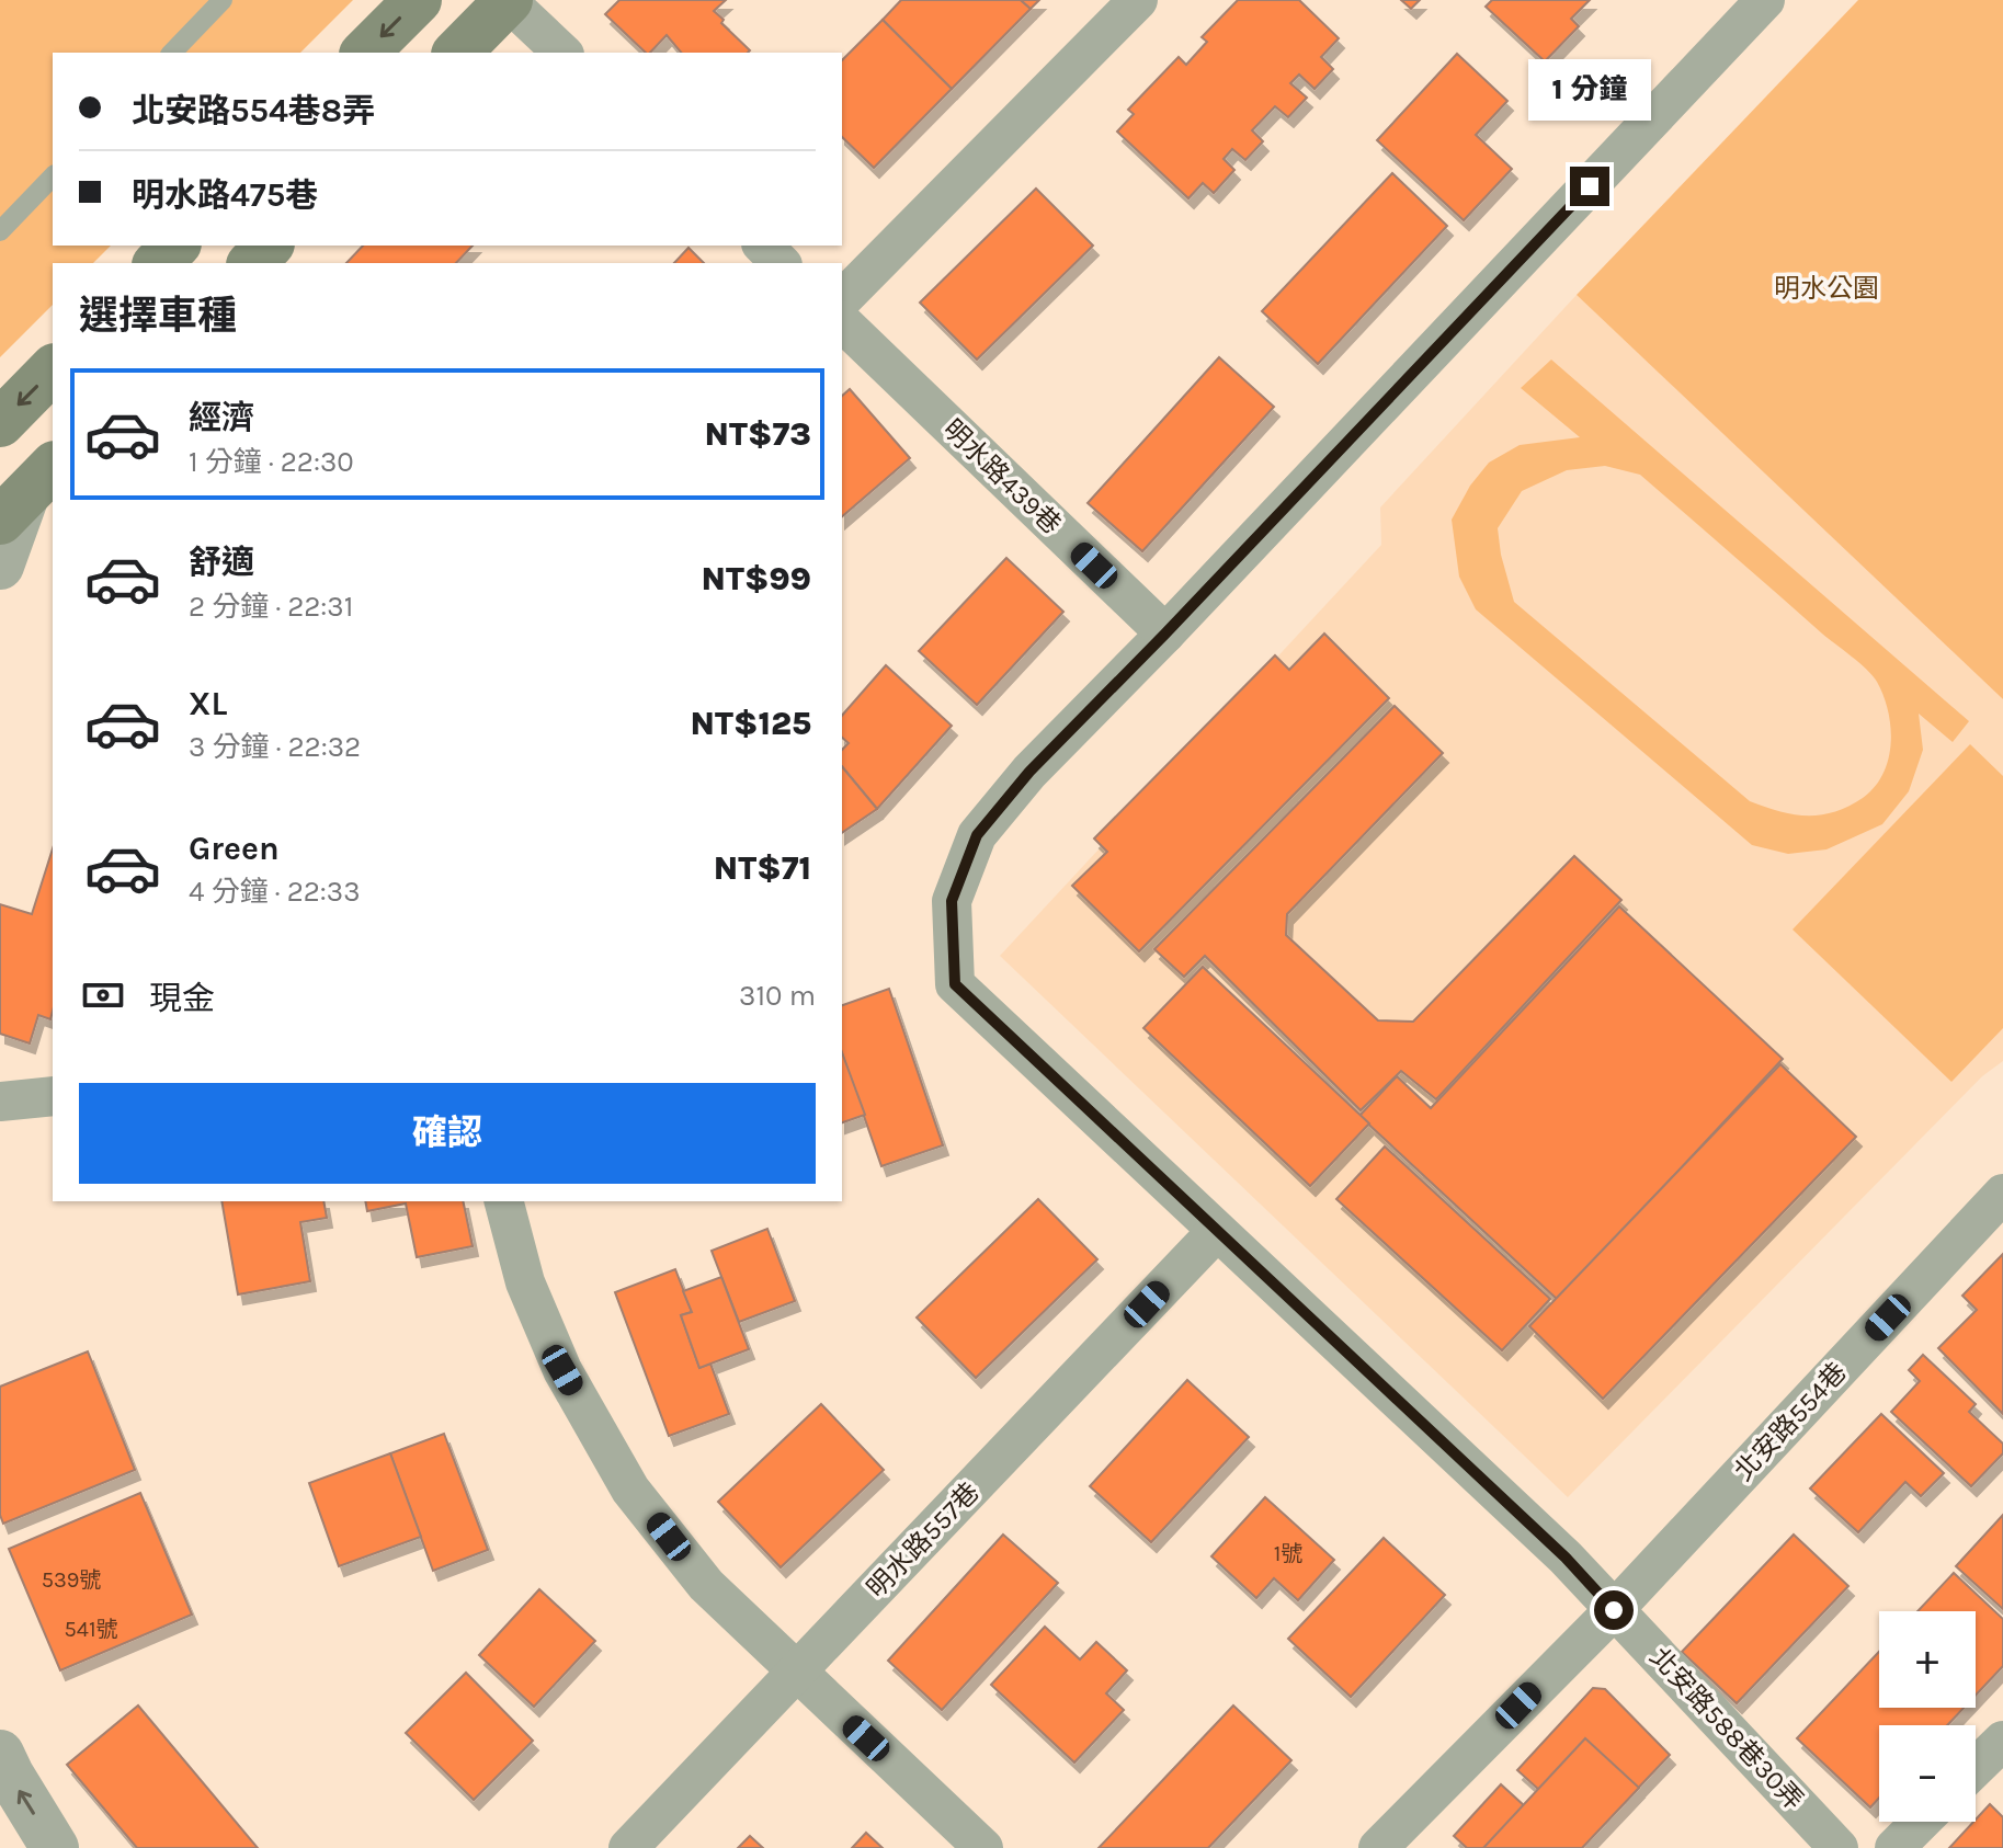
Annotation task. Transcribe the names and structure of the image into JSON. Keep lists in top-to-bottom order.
{
  "streets": {
    "street": [
      "明水路439巷",
      "北安路554巷",
      "明水路557巷",
      "北安路588巷30弄"
    ]
  },
  "crossings": [
    ["明水路439巷", "北安路588巷30弄"],
    ["北安路554巷", "北安路588巷30弄"],
    ["明水路557巷", "北安路588巷30弄"]
  ],
  "parks": ["明水公園"],
  "house_numbers": ["1號", "539號", "541號"],
  "page": {
    "banner": ["北安路554巷8弄", "明水路475巷"],
    "bubble": "1 分鐘",
    "heading": "選擇車種",
    "list": [
      {
        "name": "經濟",
        "note": "1 分鐘 · 22:30",
        "value": "NT$73"
      },
      {
        "name": "舒適",
        "note": "2 分鐘 · 22:31",
        "value": "NT$99"
      },
      {
        "name": "XL",
        "note": "3 分鐘 · 22:32",
        "value": "NT$125"
      },
      {
        "name": "Green",
        "note": "4 分鐘 · 22:33",
        "value": "NT$71"
      }
    ],
    "pay": ["現金", "310 m"],
    "buttons": "確認",
    "map_buttons": ["+", "−"]
  }
}
